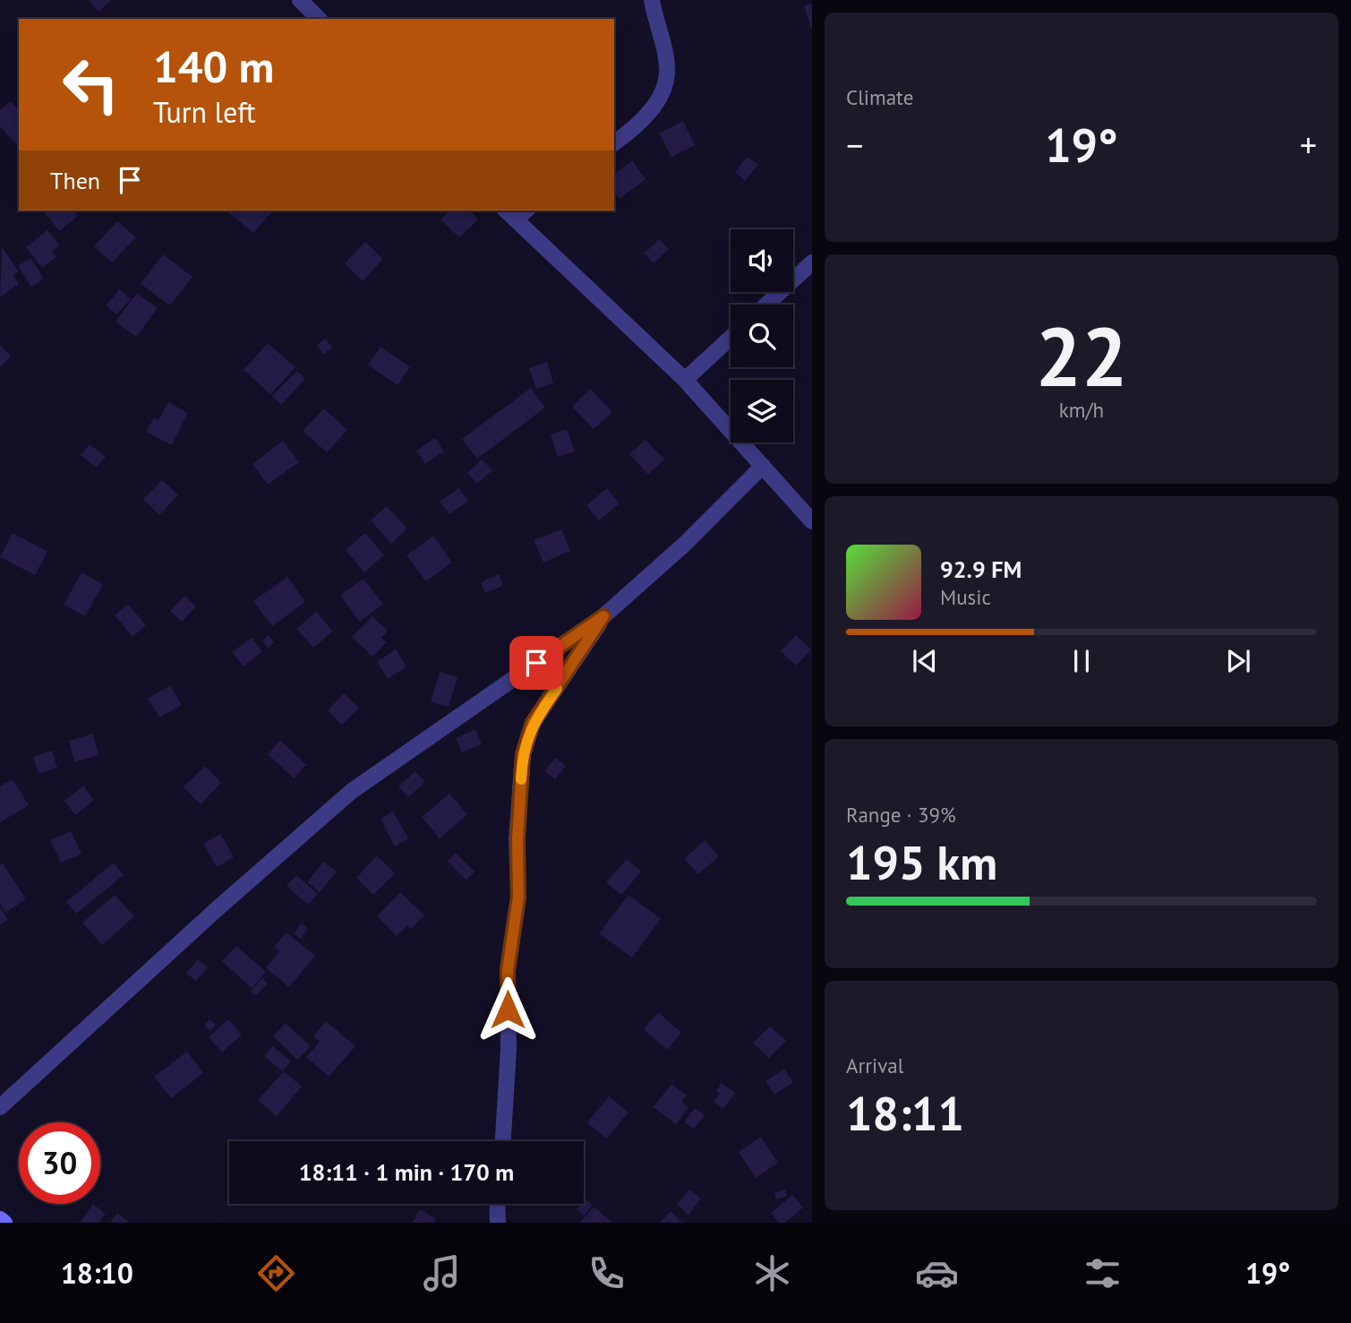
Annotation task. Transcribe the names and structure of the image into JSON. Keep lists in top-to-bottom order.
{
  "page": {
    "tile": [
      "Climate",
      ["22", "km/h"],
      ["Range · 39%", "195 km"],
      ["Arrival", "18:11"]
    ],
    "turn": ["140 m", "Turn left"],
    "heat": ["−", "19°", "+"],
    "then": "Then",
    "song": ["92.9 FM", "Music"],
    "limit": "30",
    "trip": "18:11 · 1 min · 170 m",
    "tabs": ["18:10", "19°"]
  }
}
